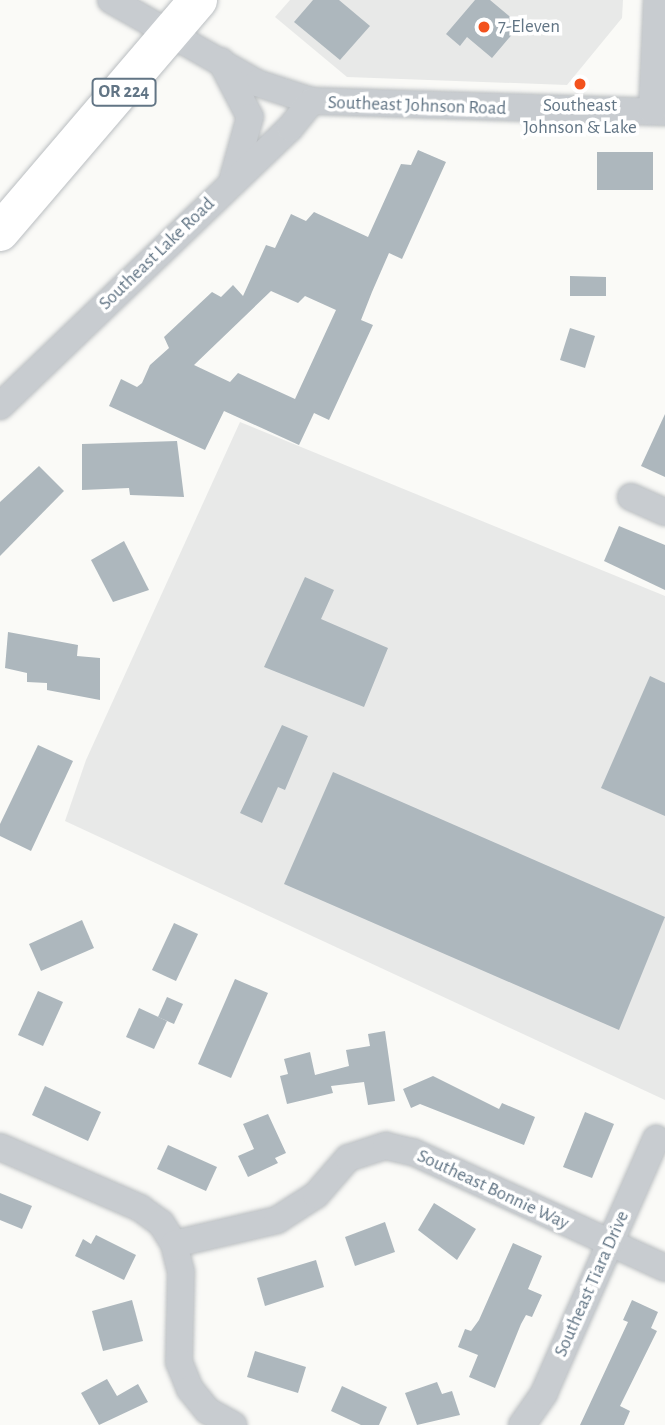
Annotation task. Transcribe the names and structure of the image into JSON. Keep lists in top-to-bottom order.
{
  "streets": {
    "highway": ["OR 224"],
    "street": [
      "Southeast Johnson Road",
      "Southeast Lake Road",
      "Southeast Bonnie Way",
      "Southeast Tiara Drive"
    ]
  },
  "crossings": [
    ["OR 224", "Southeast Johnson Road"],
    ["Southeast Johnson Road", "Southeast Lake Road"],
    ["Southeast Bonnie Way", "Southeast Tiara Drive"]
  ],
  "places": ["7-Eleven", "Southeast Johnson & Lake"]
}
